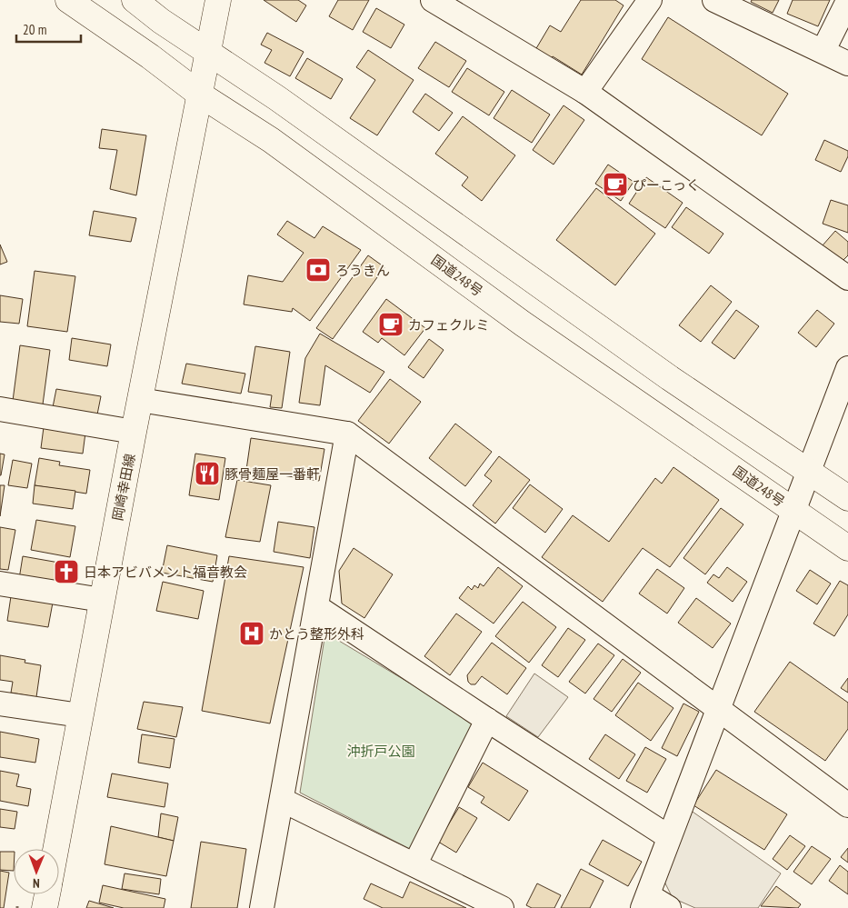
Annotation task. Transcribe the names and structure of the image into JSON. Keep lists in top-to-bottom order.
{
  "streets": {
    "main road": ["国道248号", "岡崎幸田線"]
  },
  "crossings": [
    ["国道248号", "岡崎幸田線"]
  ],
  "parks": ["沖折戸公園"],
  "places": {
    "cafe": ["ぴーこっく", "カフェクルミ"],
    "bank": ["ろうきん"],
    "restaurant": ["豚骨麺屋一番軒"],
    "church": ["日本アビバメント福音教会"],
    "hospital": ["かとう整形外科"]
  },
  "scale_bar": "20 m",
  "north": "bottom"
}
